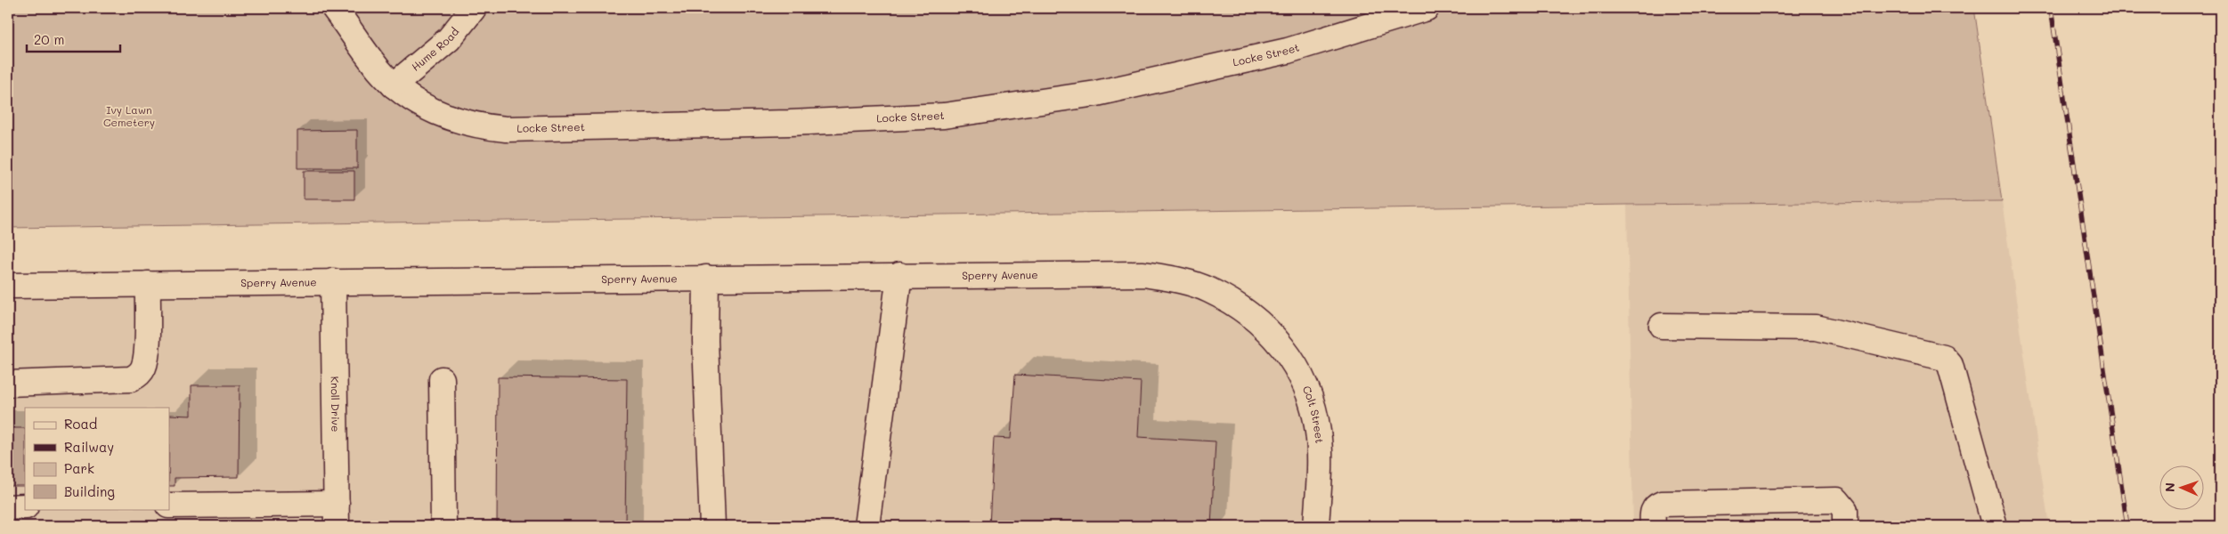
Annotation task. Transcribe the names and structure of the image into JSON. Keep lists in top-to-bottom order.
{
  "streets": {
    "street": [
      "Hume Road",
      "Locke Street",
      "Sperry Avenue",
      "Knoll Drive",
      "Colt Street"
    ]
  },
  "crossings": [
    ["Hume Road", "Locke Street"],
    ["Sperry Avenue", "Knoll Drive"],
    ["Sperry Avenue", "Colt Street"]
  ],
  "parks": ["Ivy Lawn Cemetery"],
  "legend": [
    "Road",
    "Railway",
    "Park",
    "Building"
  ],
  "scale_bar": "20 m",
  "north": "left"
}
